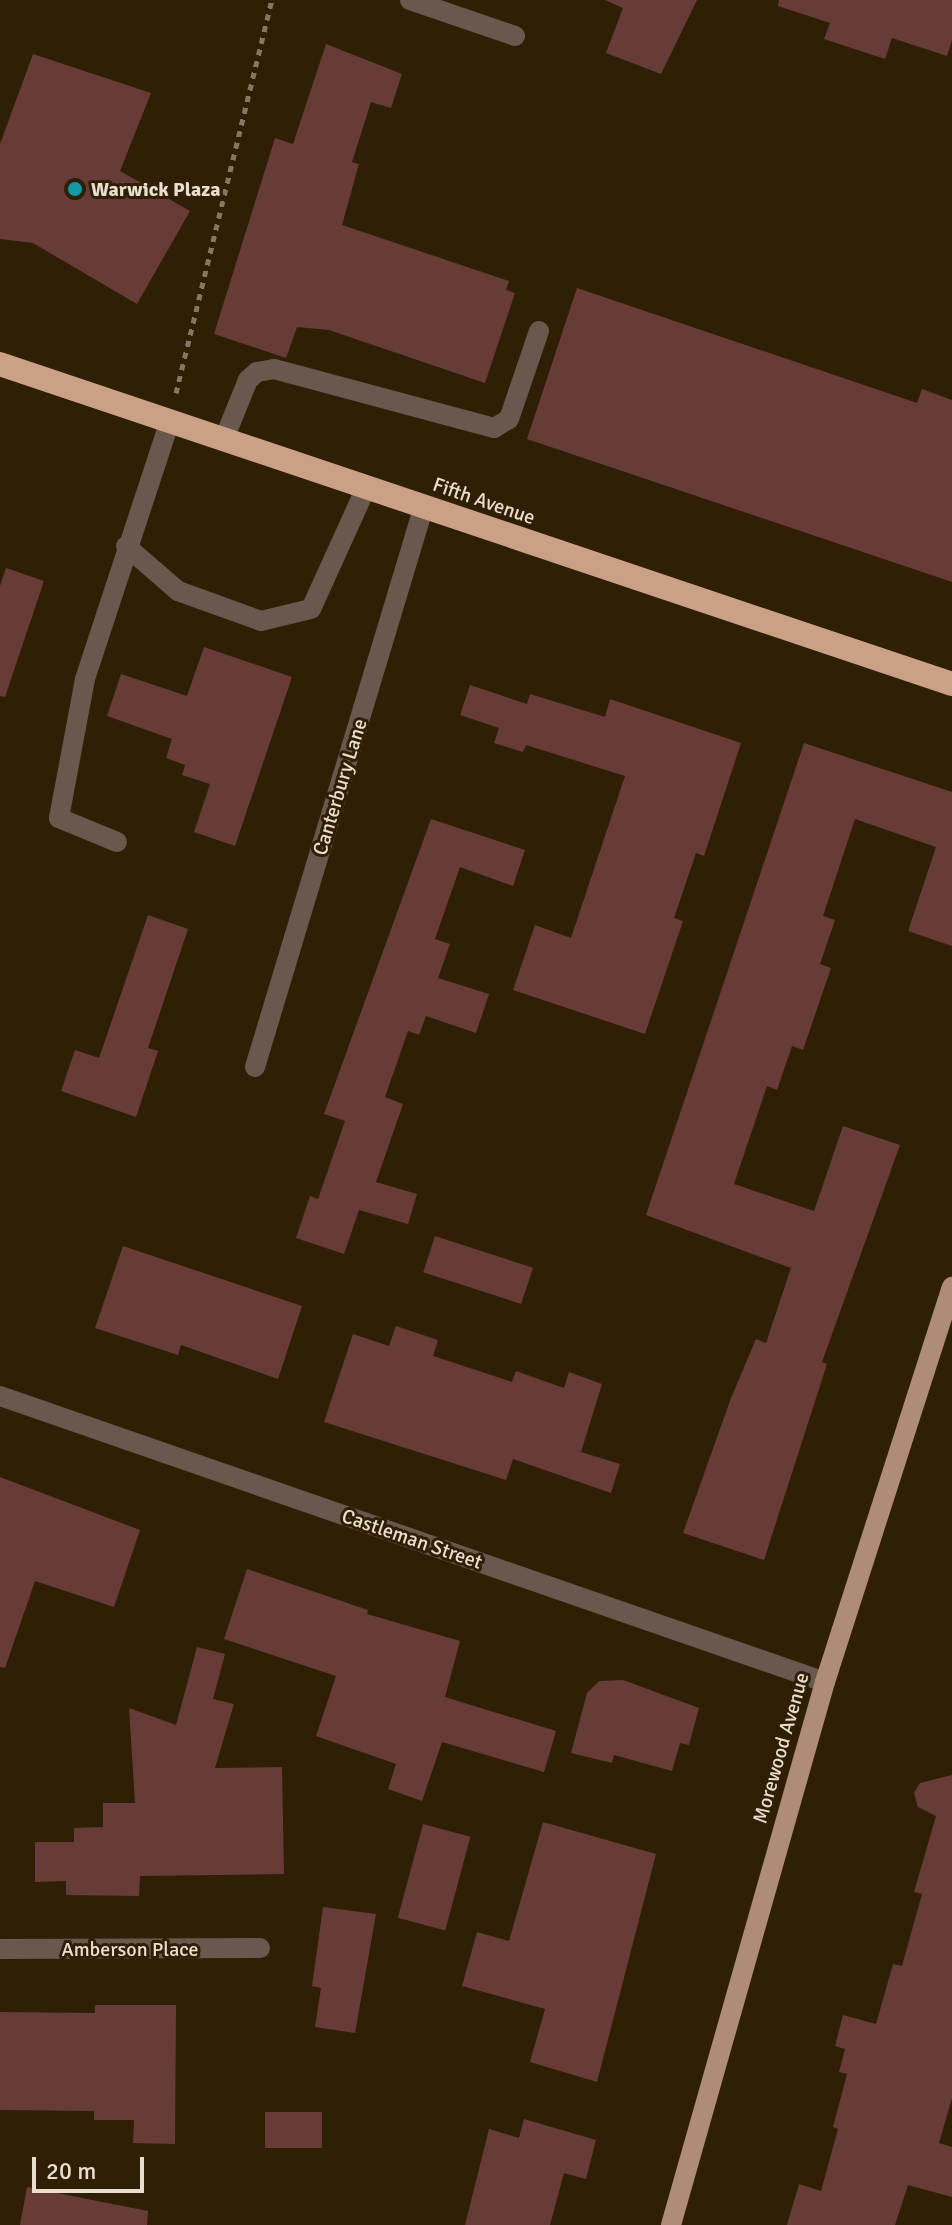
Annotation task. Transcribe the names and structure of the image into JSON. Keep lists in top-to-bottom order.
{
  "streets": {
    "highway": ["Fifth Avenue"],
    "main road": ["Morewood Avenue"],
    "street": ["Canterbury Lane", "Castleman Street", "Amberson Place"]
  },
  "crossings": [
    ["Fifth Avenue", "Canterbury Lane"],
    ["Castleman Street", "Morewood Avenue"]
  ],
  "places": ["Warwick Plaza"],
  "scale_bar": "20 m"
}
